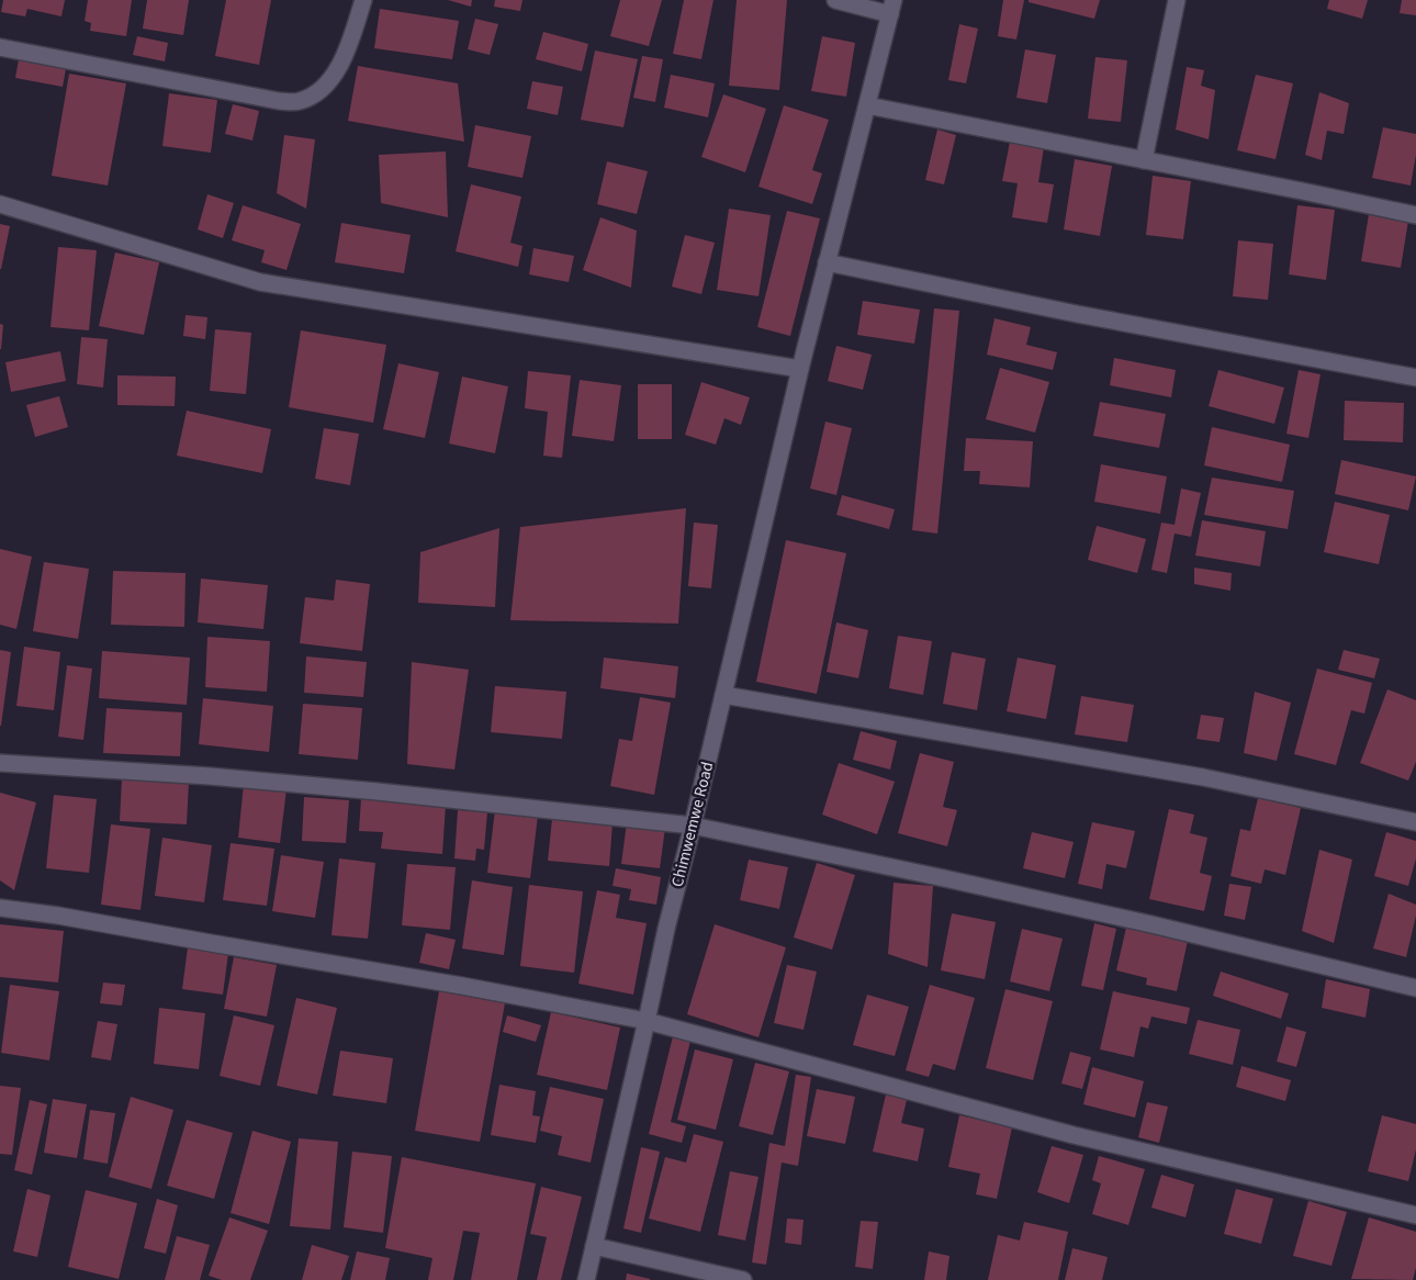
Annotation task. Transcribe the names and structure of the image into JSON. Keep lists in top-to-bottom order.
{
  "streets": {
    "street": ["Chimwemwe Road"]
  }
}
